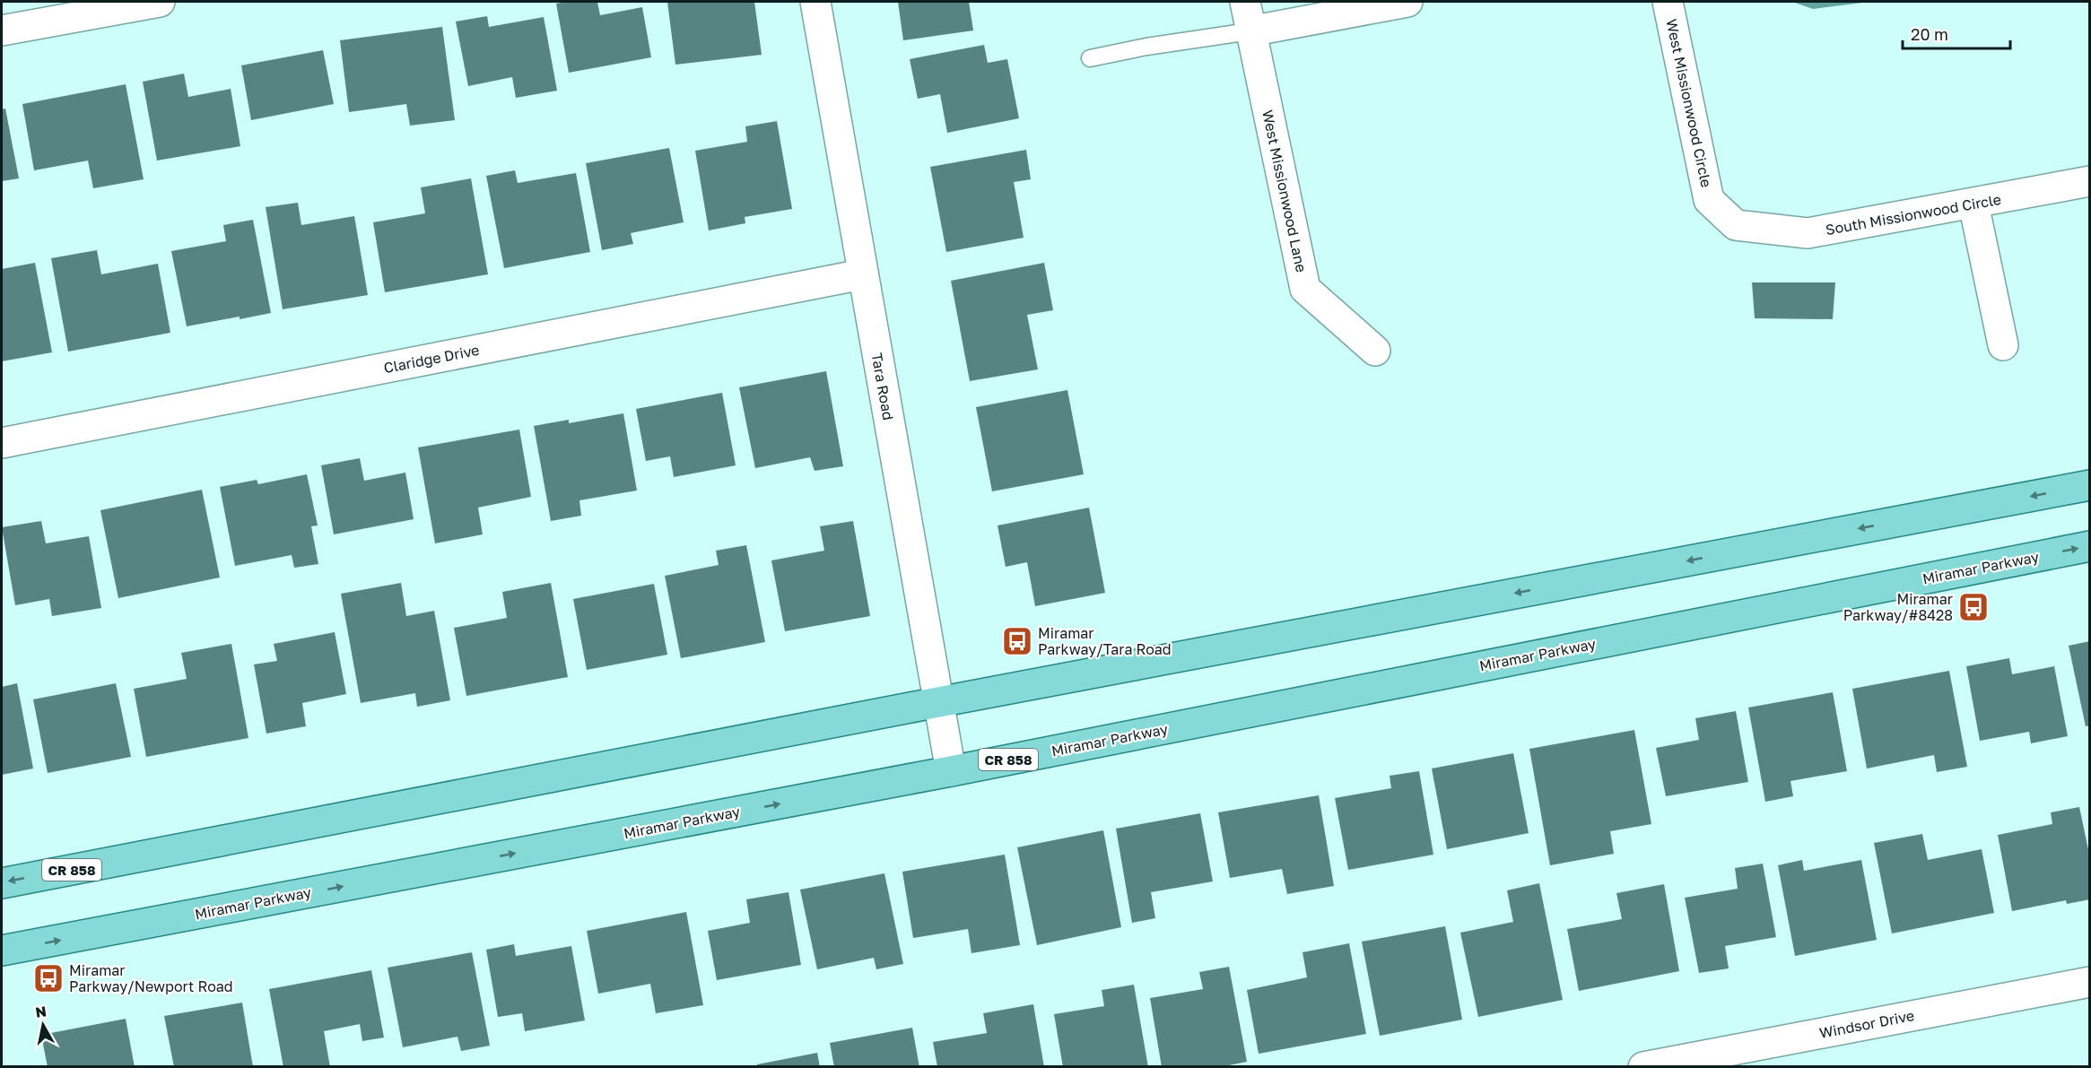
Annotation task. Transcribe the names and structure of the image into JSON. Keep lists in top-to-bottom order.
{
  "streets": {
    "main road": ["Miramar Parkway", "CR 858"],
    "street": [
      "West Missionwood Circle",
      "West Missionwood Lane",
      "South Missionwood Circle",
      "Claridge Drive",
      "Tara Road",
      "Windsor Drive"
    ]
  },
  "crossings": [
    ["West Missionwood Circle", "South Missionwood Circle"],
    ["Claridge Drive", "Tara Road"],
    ["Tara Road", "Miramar Parkway"],
    ["Tara Road", "CR 858"]
  ],
  "places": {
    "bus stop": ["Miramar Parkway/#8428", "Miramar Parkway/Tara Road", "Miramar Parkway/Newport Road"]
  },
  "scale_bar": "20 m",
  "north": "top"
}
